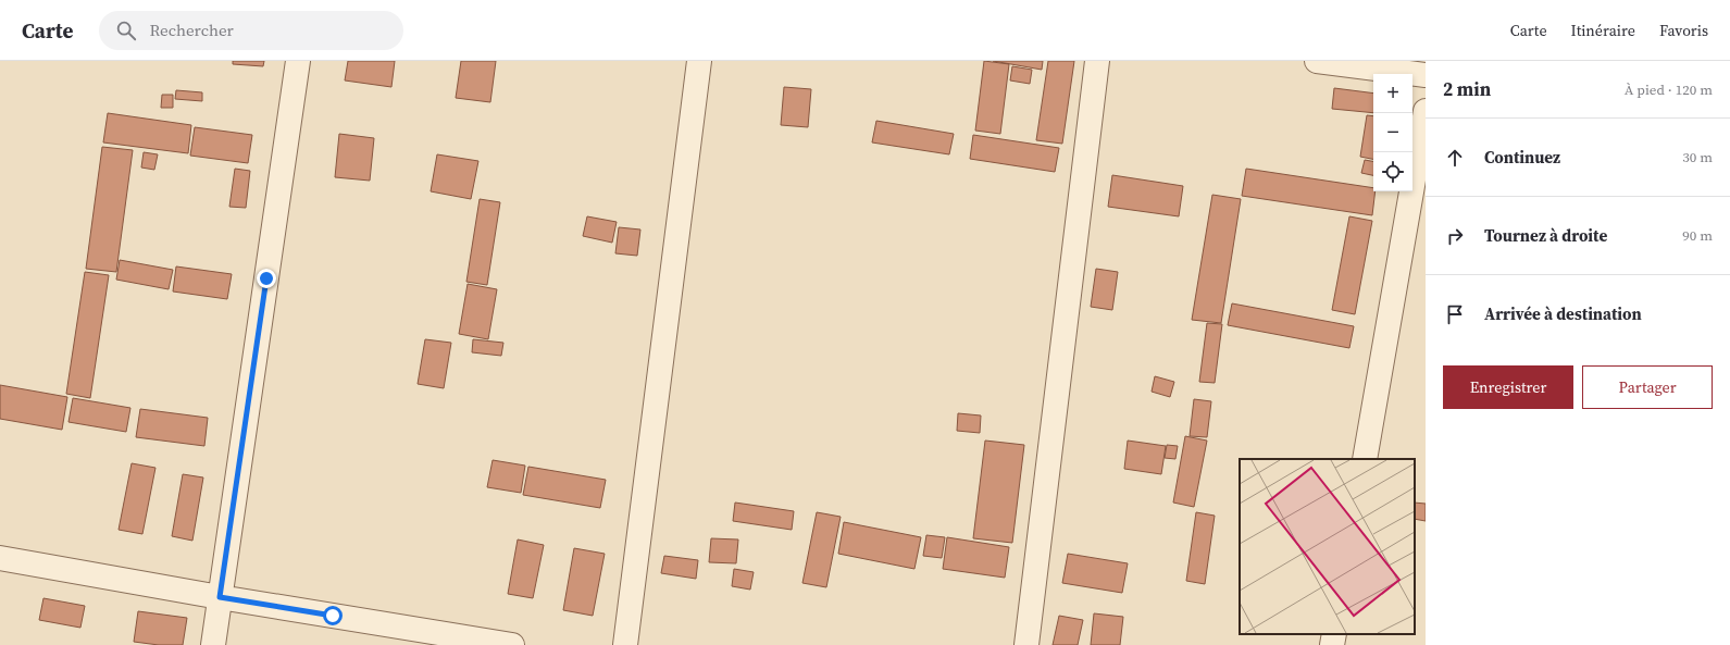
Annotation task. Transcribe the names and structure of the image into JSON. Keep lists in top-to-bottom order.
{
  "page": {
    "header": "Carte",
    "search": "Rechercher",
    "nav": ["Carte", "Itinéraire", "Favoris"],
    "heading": ["2 min", "À pied · 120 m"],
    "map_buttons": ["+", "−"],
    "list": [
      ["Continuez", "30 m"],
      ["Tournez à droite", "90 m"],
      "Arrivée à destination"
    ],
    "buttons": ["Enregistrer", "Partager"]
  }
}
